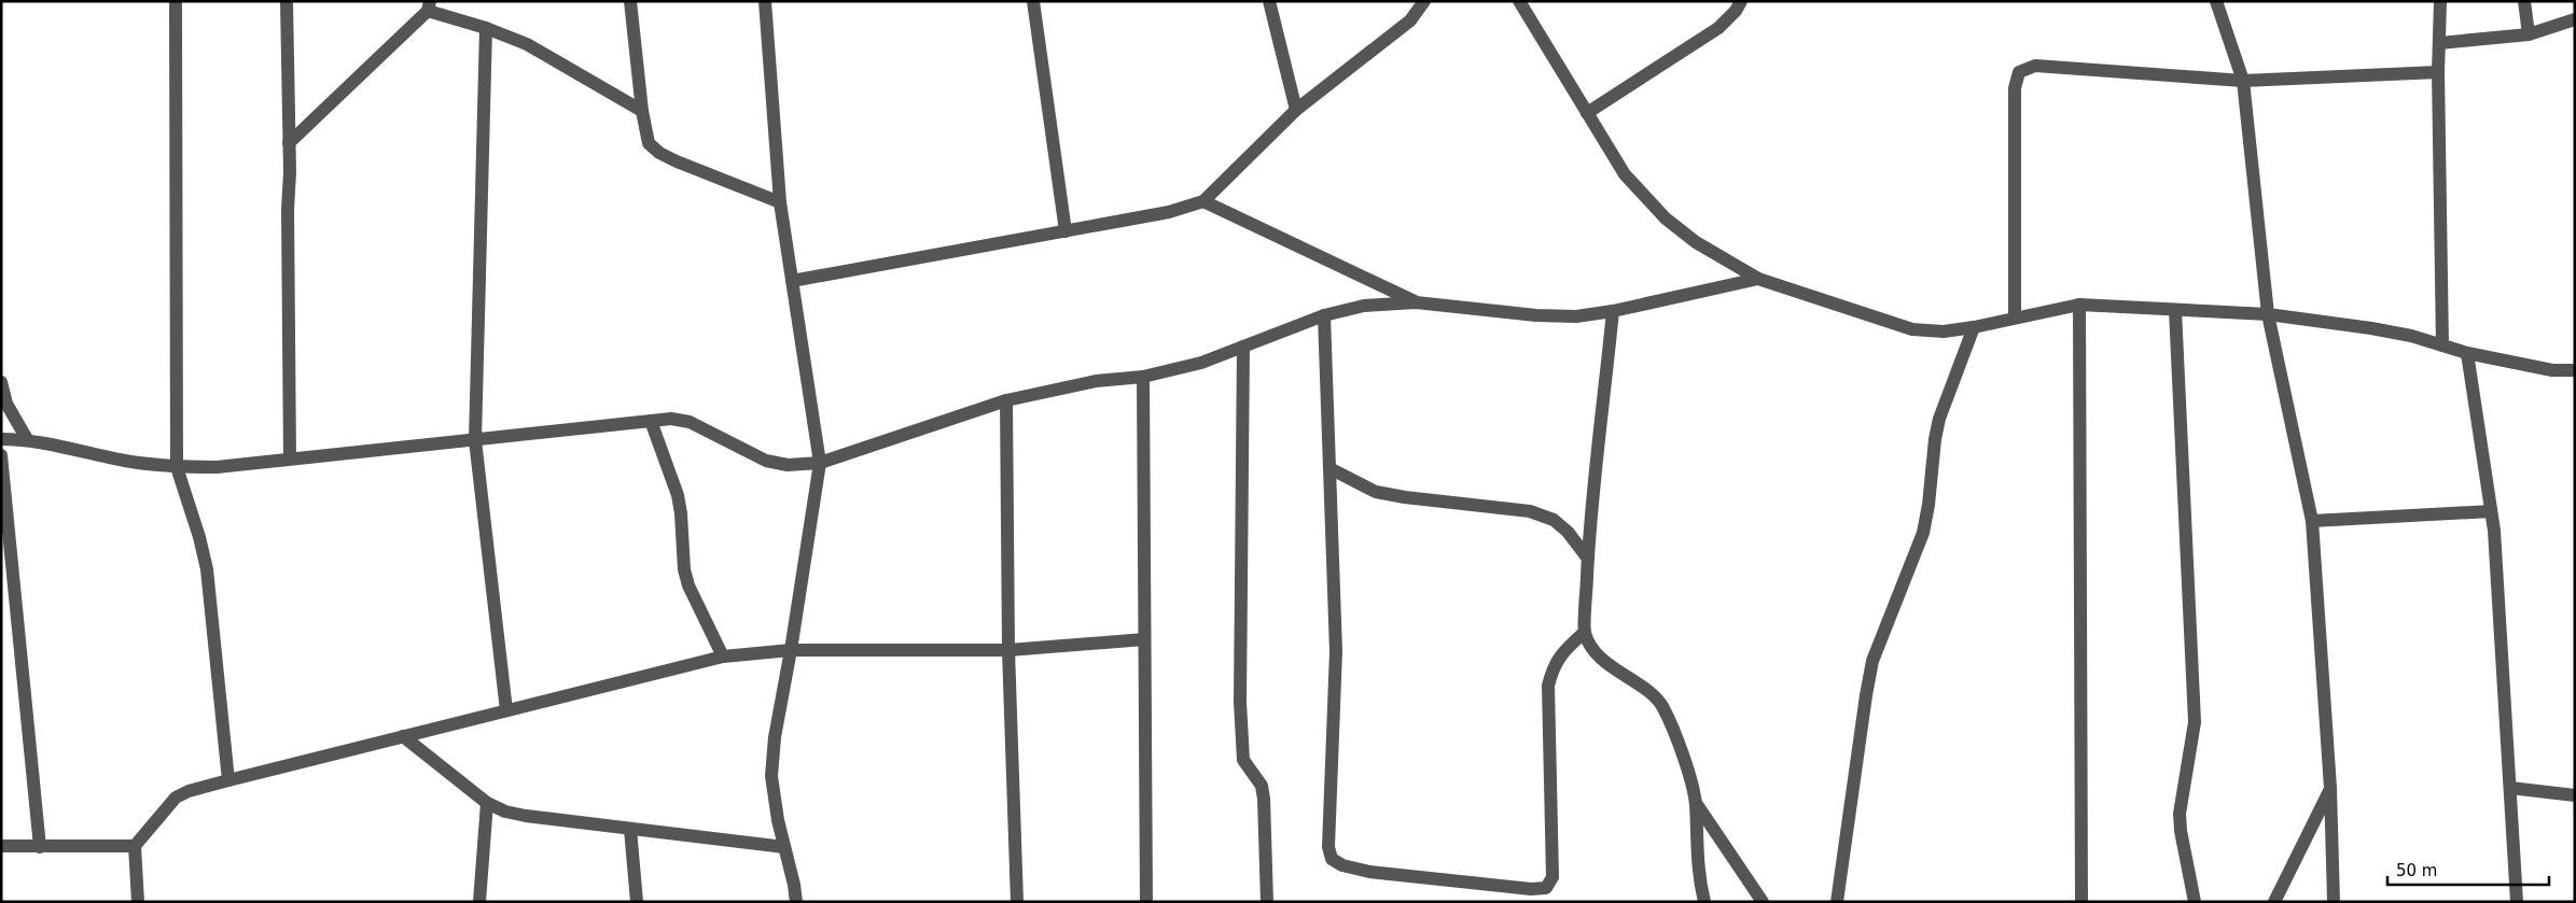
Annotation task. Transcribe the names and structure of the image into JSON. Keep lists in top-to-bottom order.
{
  "scale_bar": "50 m"
}
